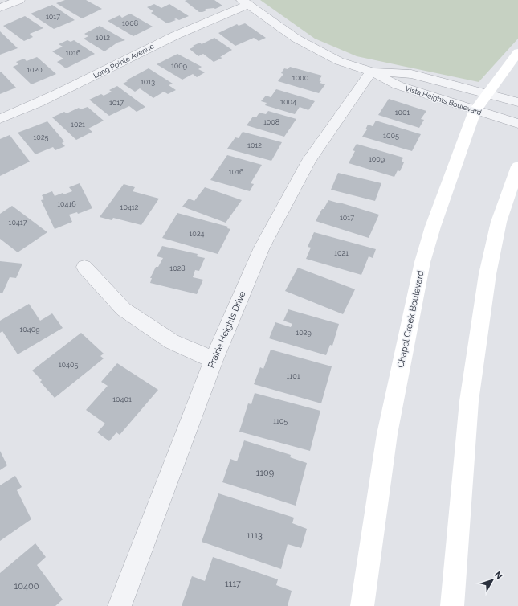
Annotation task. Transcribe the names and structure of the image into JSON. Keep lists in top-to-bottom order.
{
  "streets": {
    "main road": ["Chapel Creek Boulevard"],
    "street": ["Long Pointe Avenue", "Vista Heights Boulevard", "Prairie Heights Drive"]
  },
  "crossings": [
    ["Long Pointe Avenue", "Vista Heights Boulevard"],
    ["Vista Heights Boulevard", "Chapel Creek Boulevard"],
    ["Vista Heights Boulevard", "Prairie Heights Drive"]
  ],
  "house_numbers": [
    "1017",
    "1008",
    "1012",
    "1016",
    "1009",
    "1020",
    "1000",
    "1013",
    "1004",
    "1017",
    "1001",
    "1008",
    "1021",
    "1005",
    "1025",
    "1012",
    "1009",
    "1016",
    "10416",
    "10412",
    "1017",
    "10417",
    "1024",
    "1021",
    "1028",
    "10409",
    "1029",
    "10405",
    "1101",
    "10401",
    "1105",
    "1109",
    "1113",
    "1117",
    "10400"
  ],
  "north": "top right"
}
